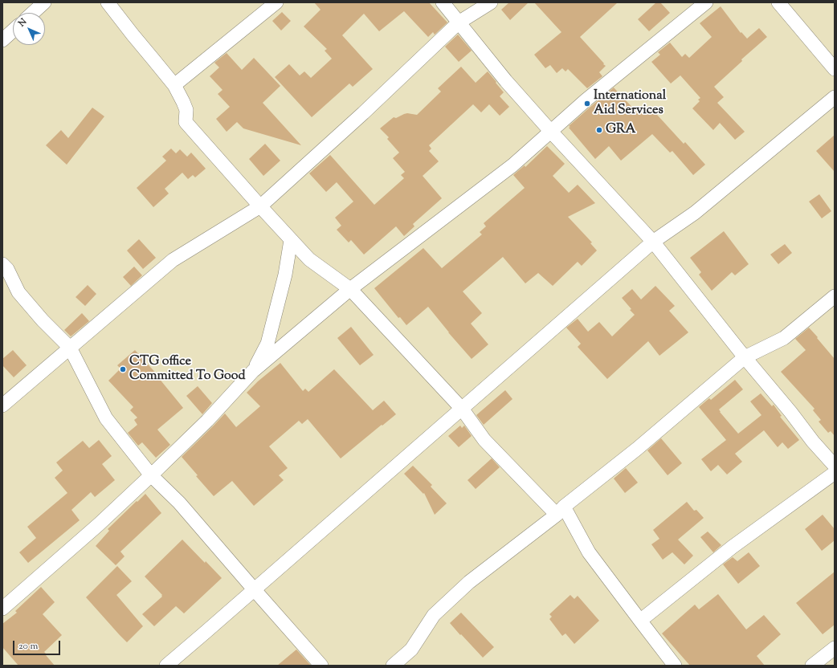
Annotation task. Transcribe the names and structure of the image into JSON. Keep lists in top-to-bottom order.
{
  "places": ["International Aid Services", "GRA", "CTG office Committed To Good"],
  "scale_bar": "20 m",
  "north": "top left"
}
